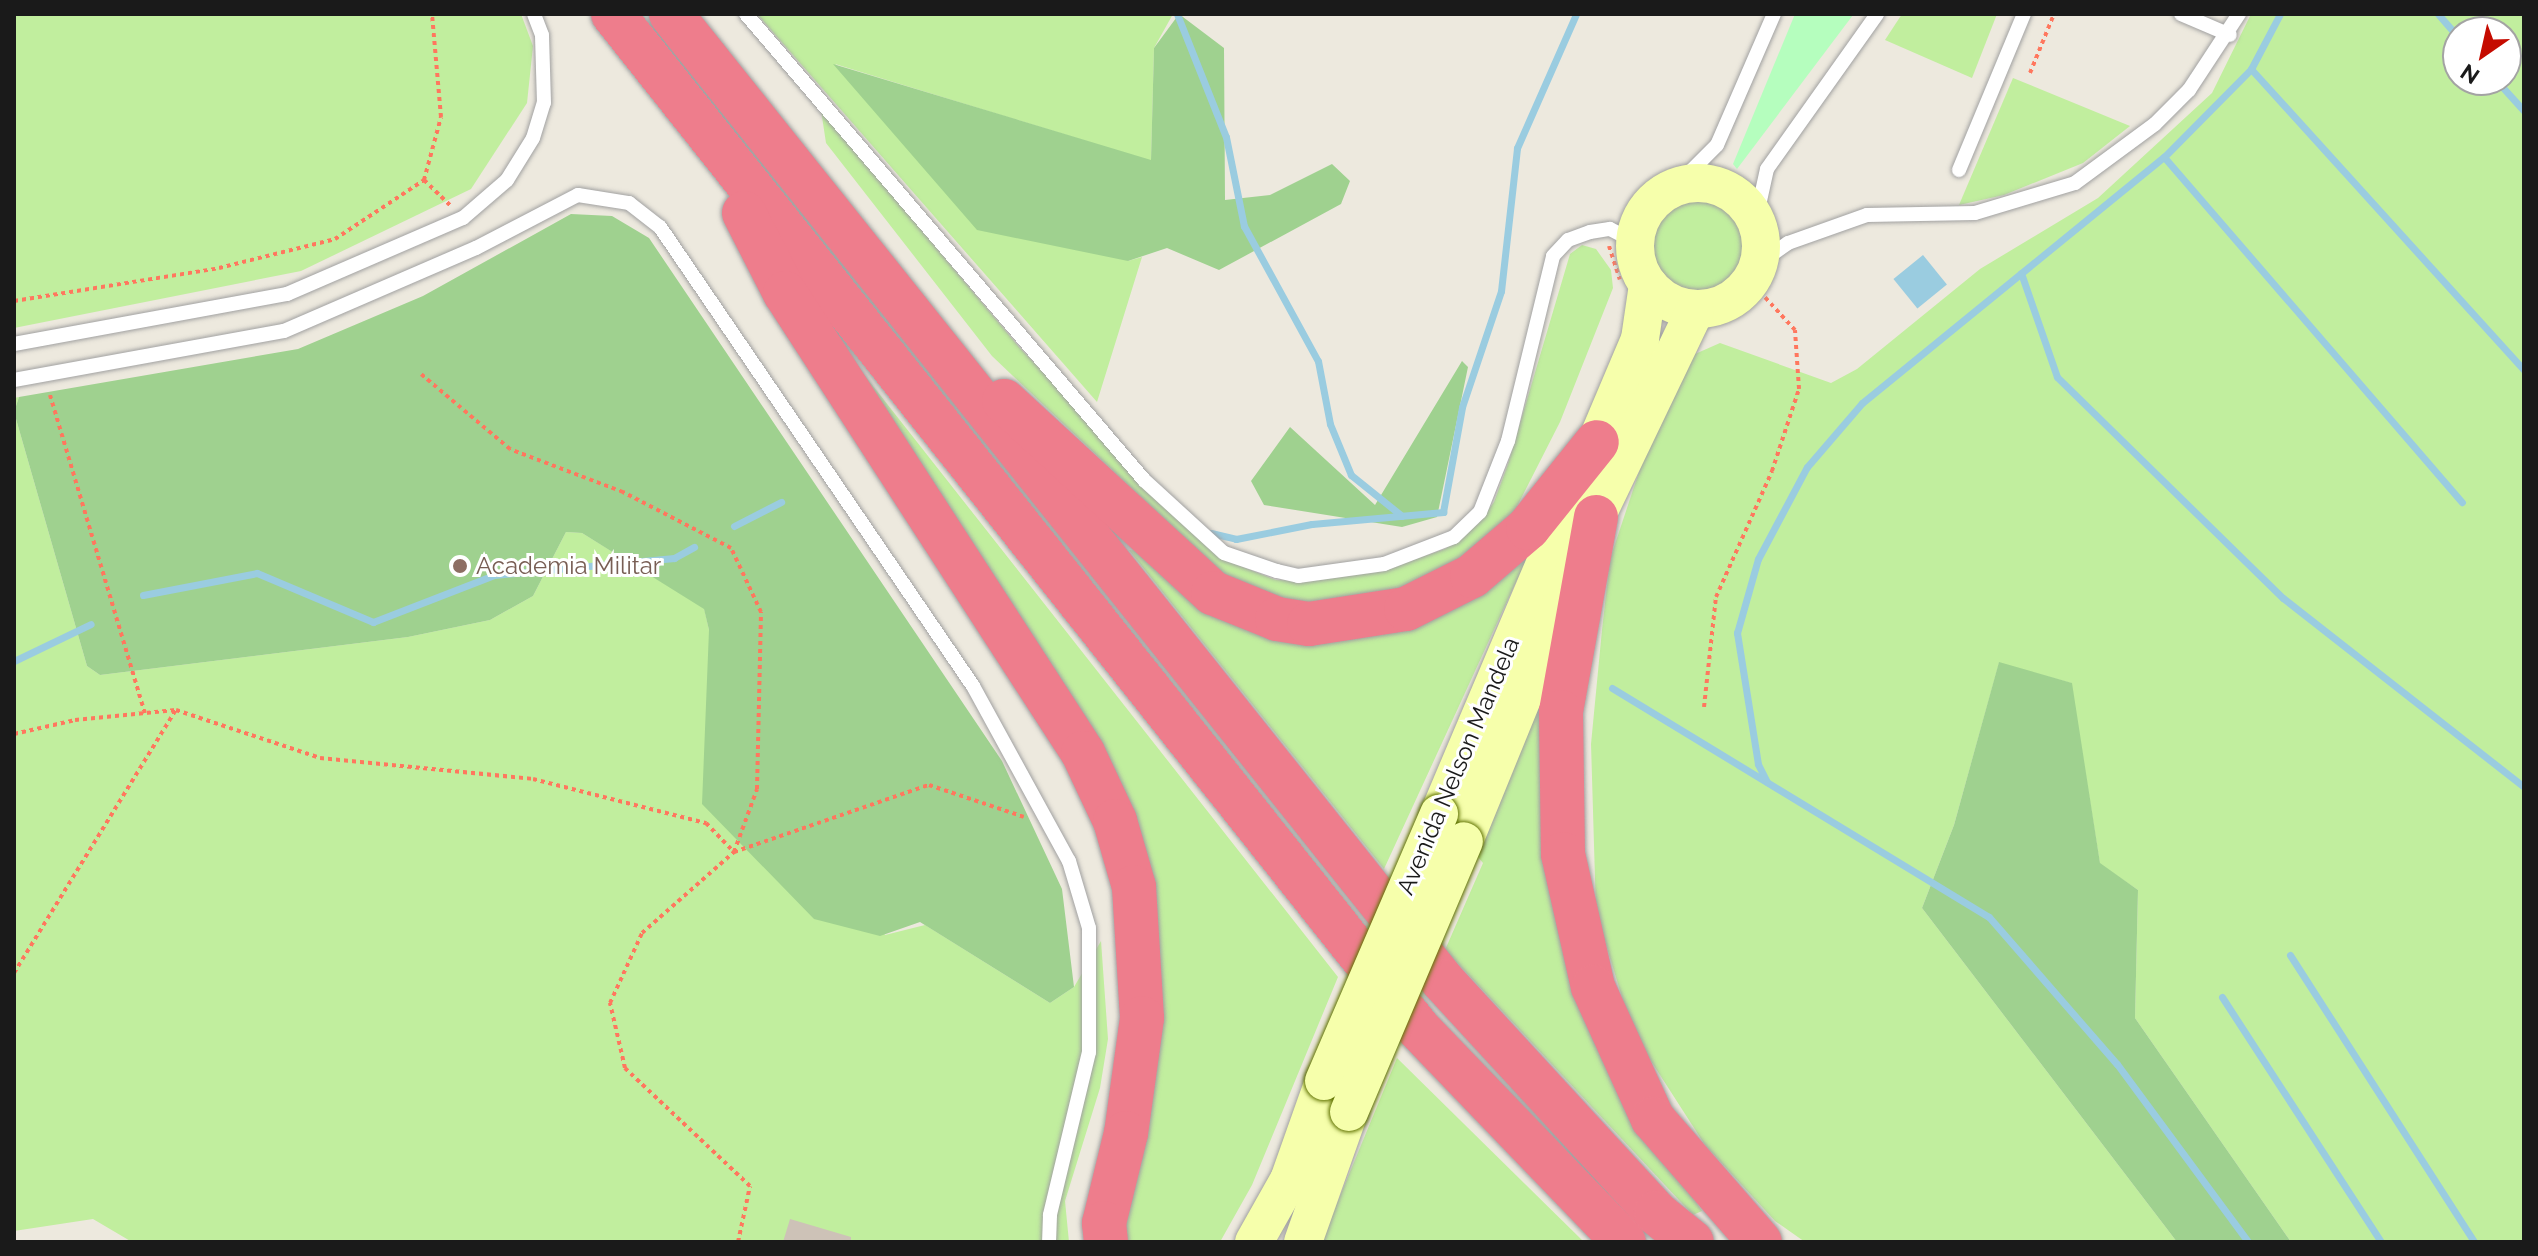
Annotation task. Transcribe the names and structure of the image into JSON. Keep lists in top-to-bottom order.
{
  "streets": {
    "main road": ["Avenida Nelson Mandela"]
  },
  "places": ["Academia Militar"],
  "north": "bottom left"
}
